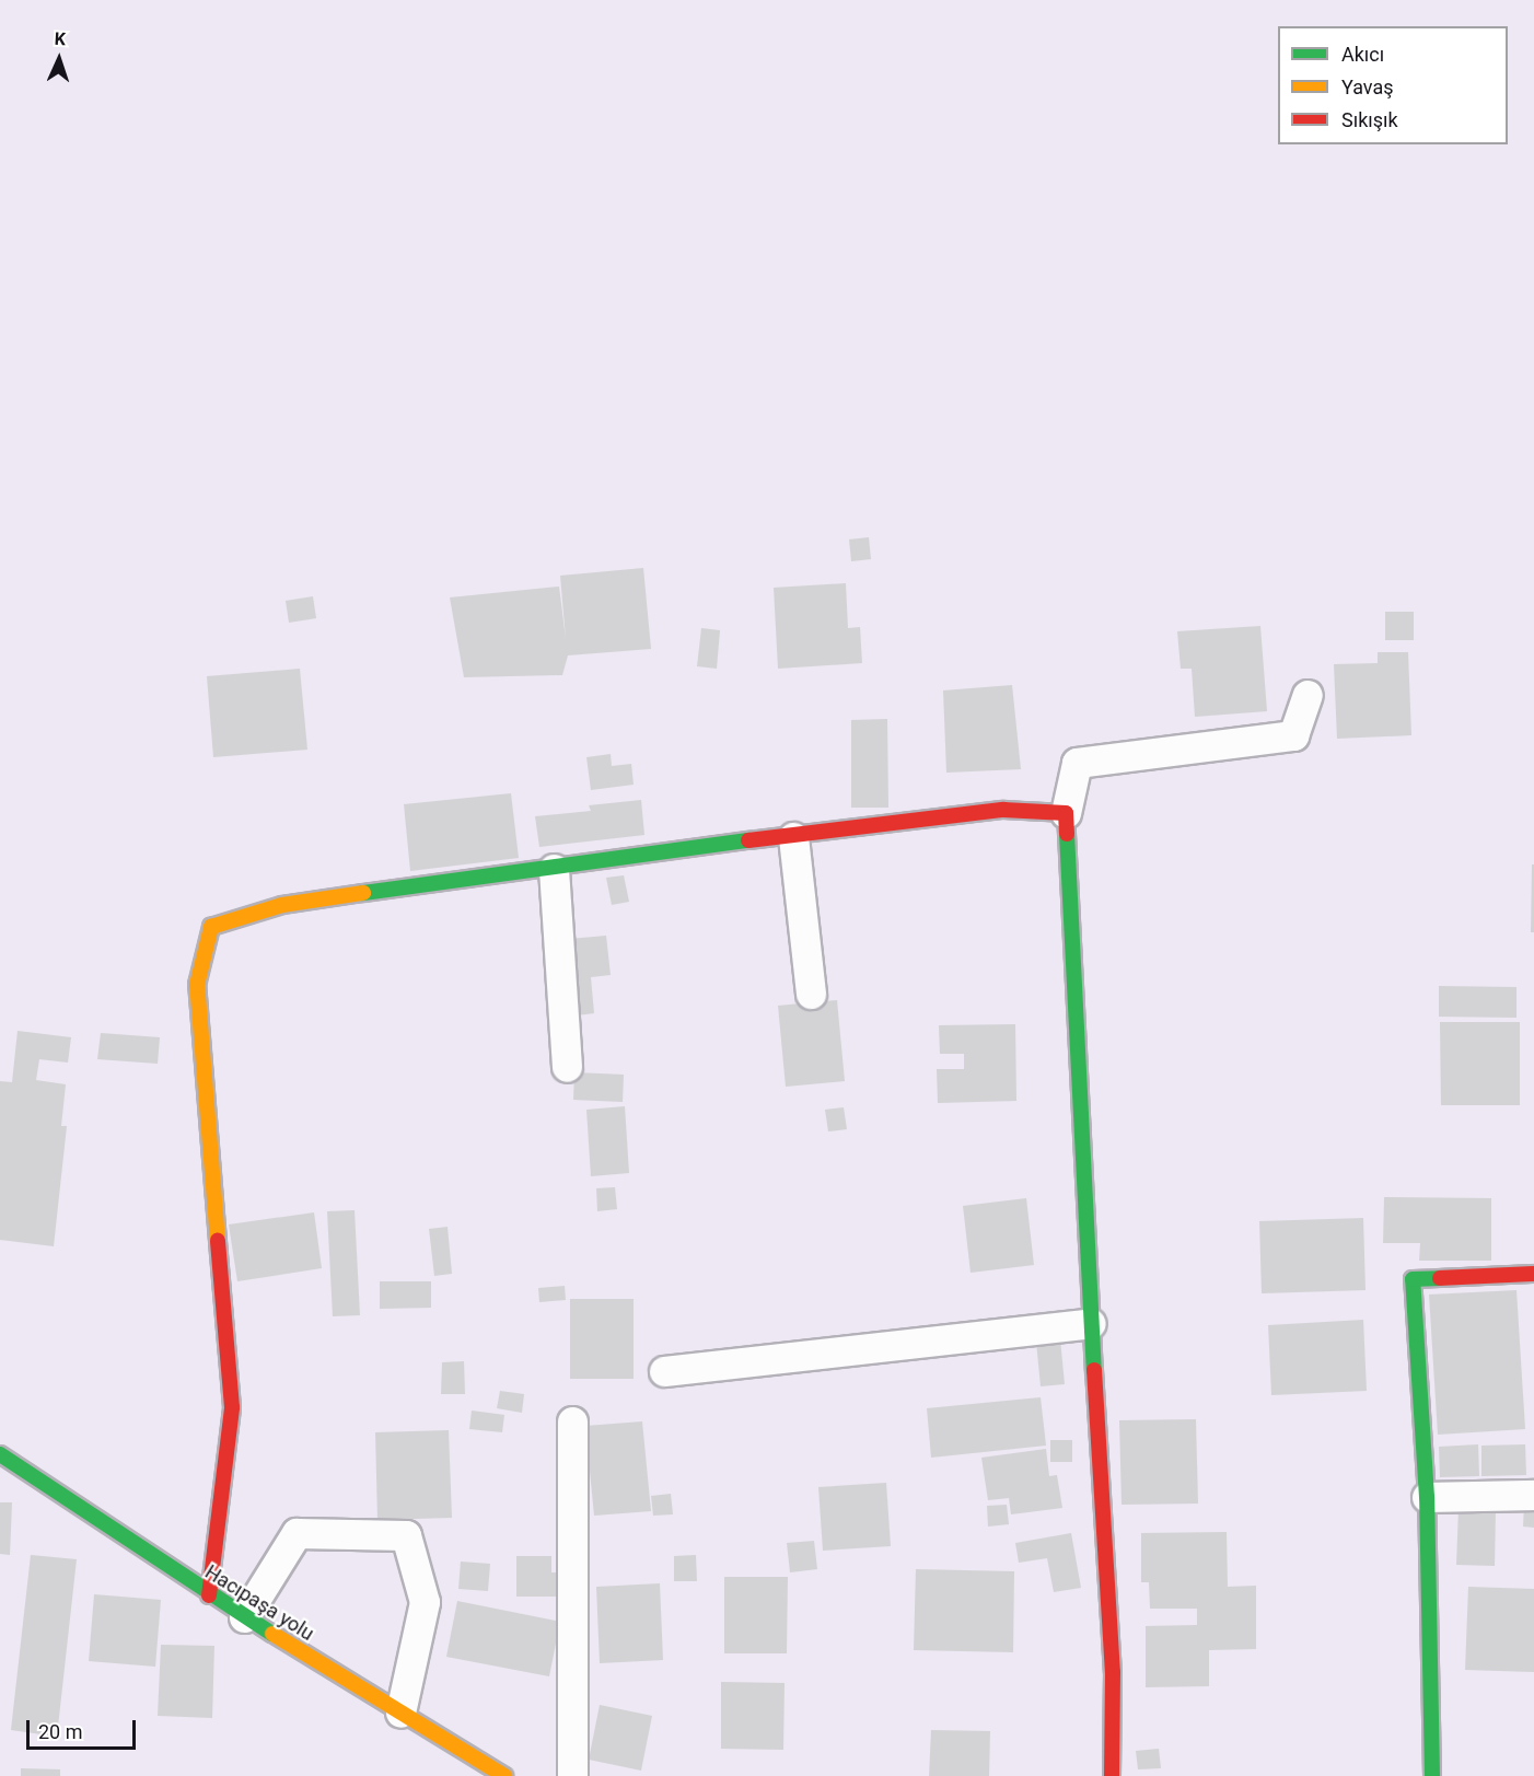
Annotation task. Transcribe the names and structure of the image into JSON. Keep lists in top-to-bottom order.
{
  "streets": {
    "street": ["Hacıpaşa yolu"]
  },
  "legend": ["Akıcı", "Yavaş", "Sıkışık"],
  "scale_bar": "20 m",
  "north": "top"
}
